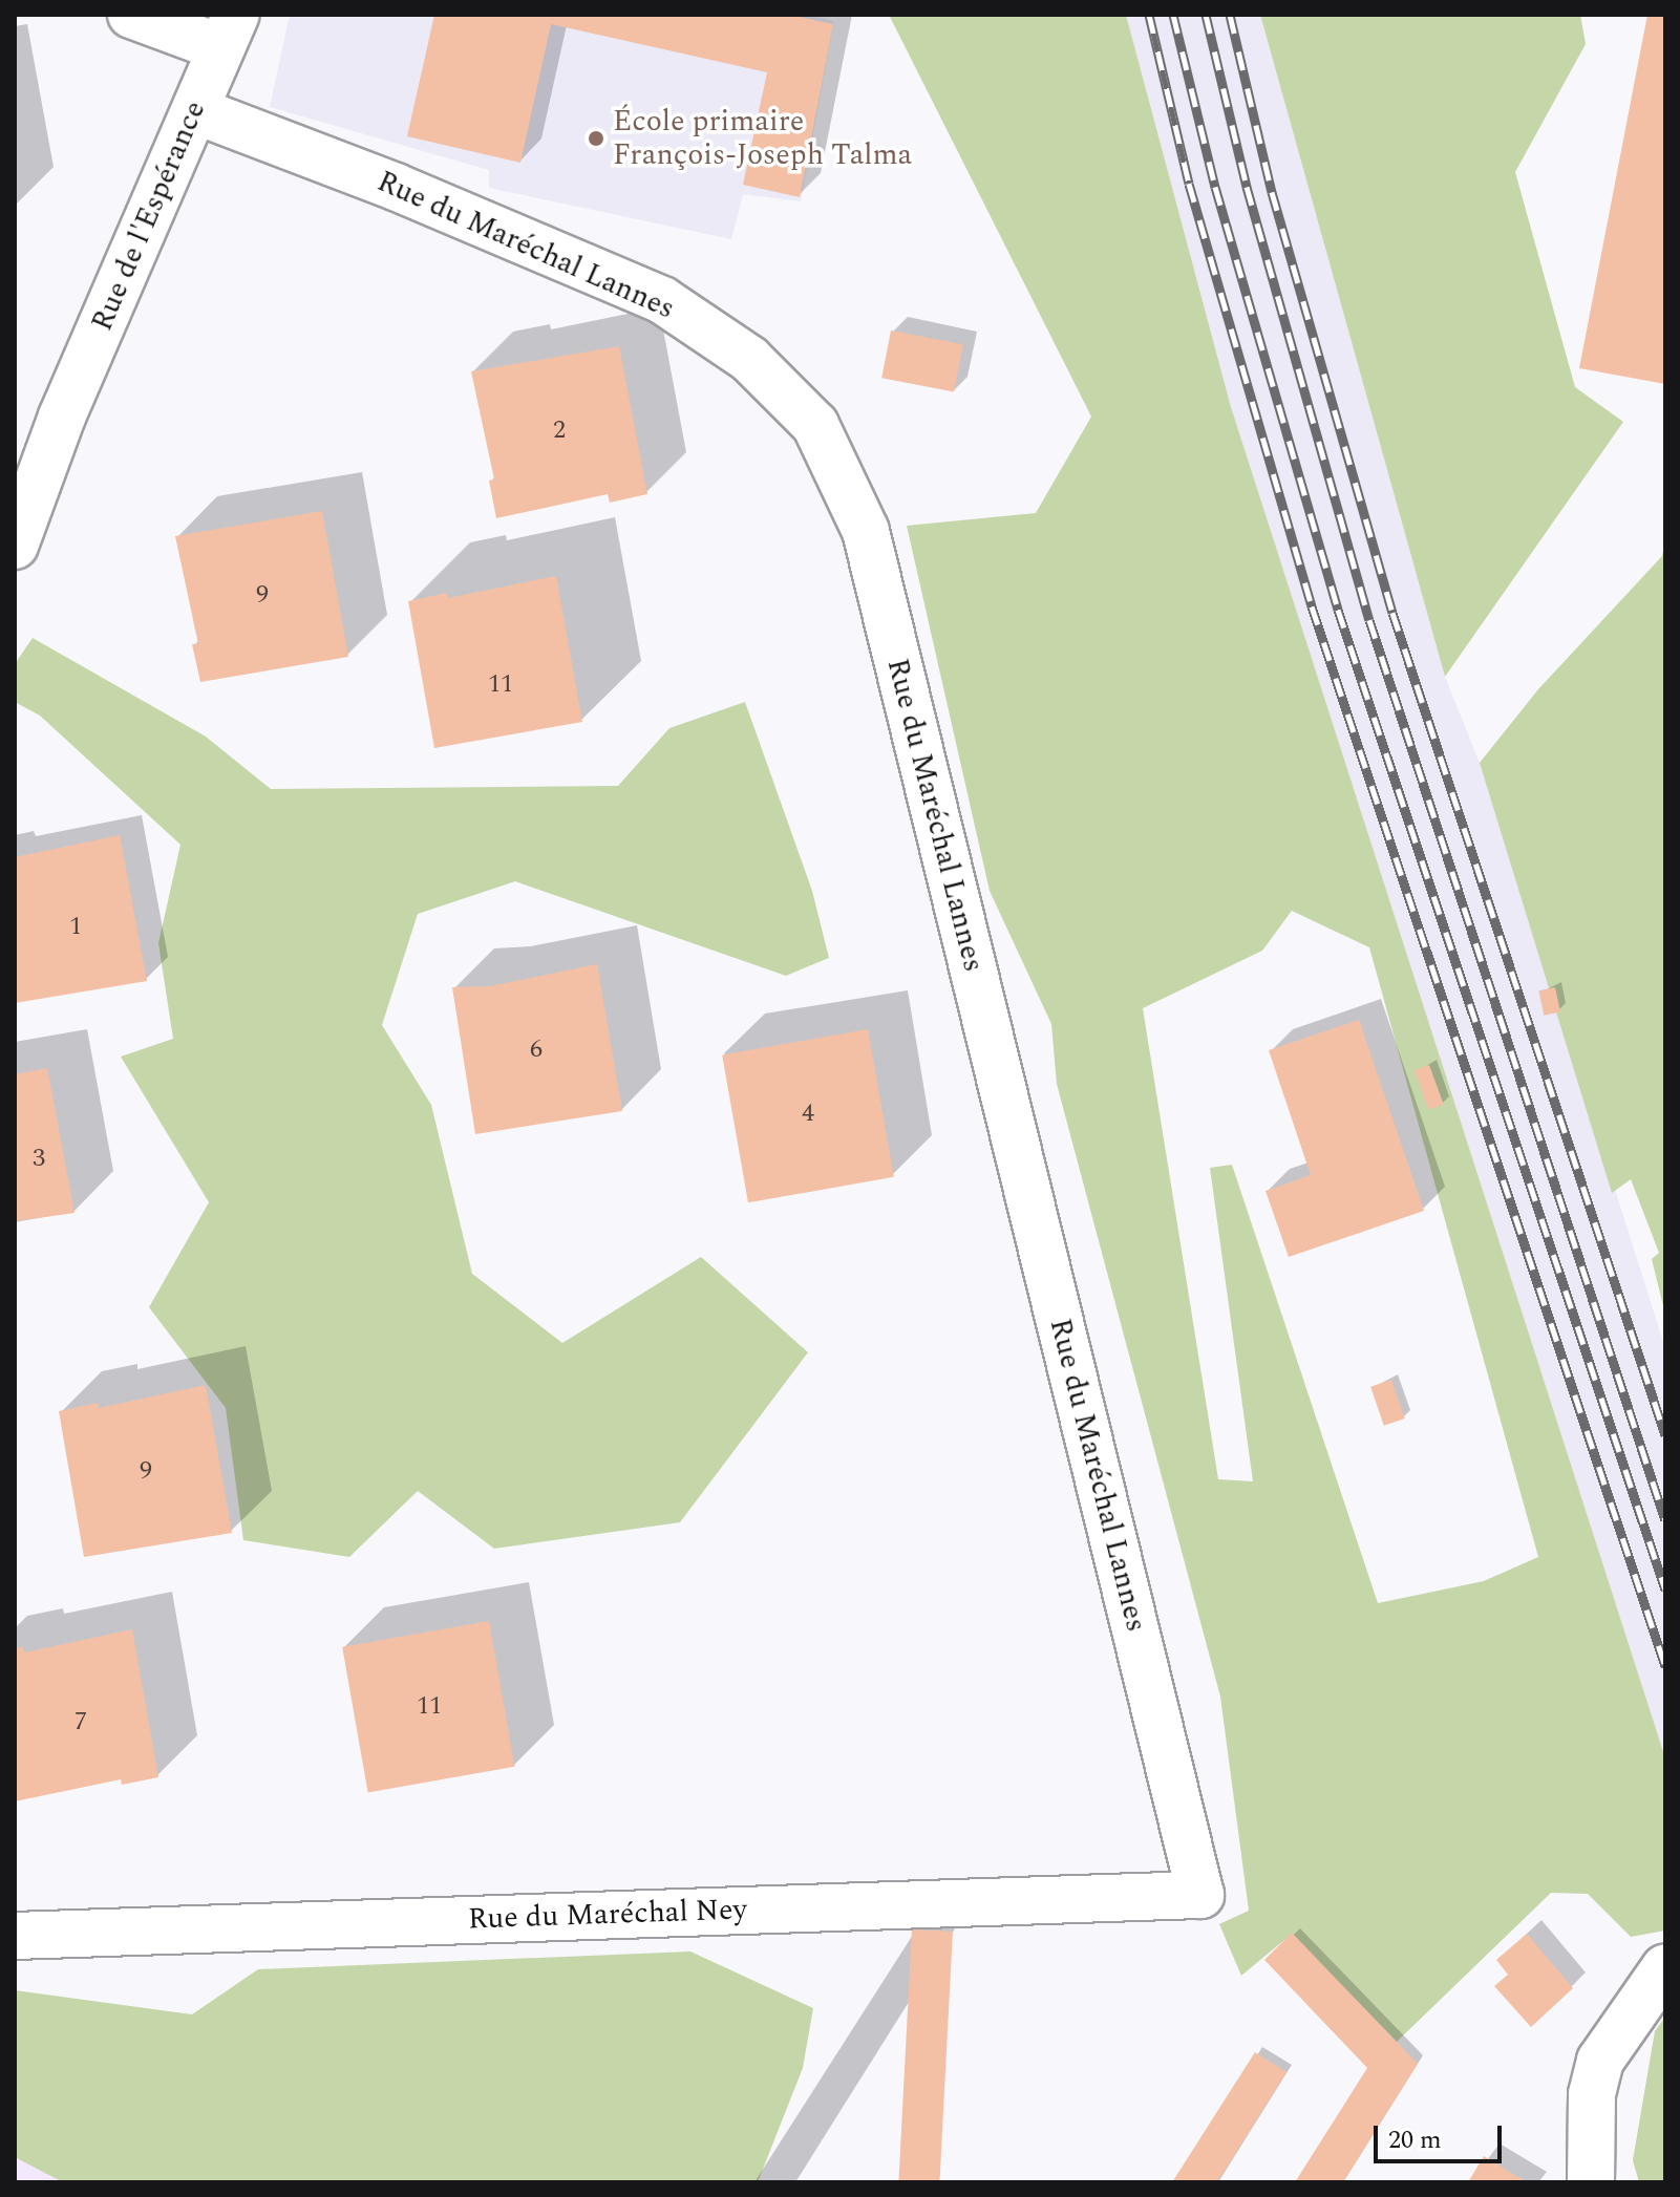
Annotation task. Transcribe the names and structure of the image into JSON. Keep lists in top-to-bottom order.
{
  "streets": {
    "street": ["Rue de l'Espérance", "Rue du Maréchal Lannes", "Rue du Maréchal Ney"]
  },
  "crossings": [
    ["Rue de l'Espérance", "Rue du Maréchal Lannes"],
    ["Rue du Maréchal Lannes", "Rue du Maréchal Ney"]
  ],
  "places": ["École primaire François-Joseph Talma"],
  "house_numbers": [
    "2",
    "9",
    "11",
    "1",
    "6",
    "4",
    "3",
    "9",
    "11",
    "7"
  ],
  "scale_bar": "20 m"
}
